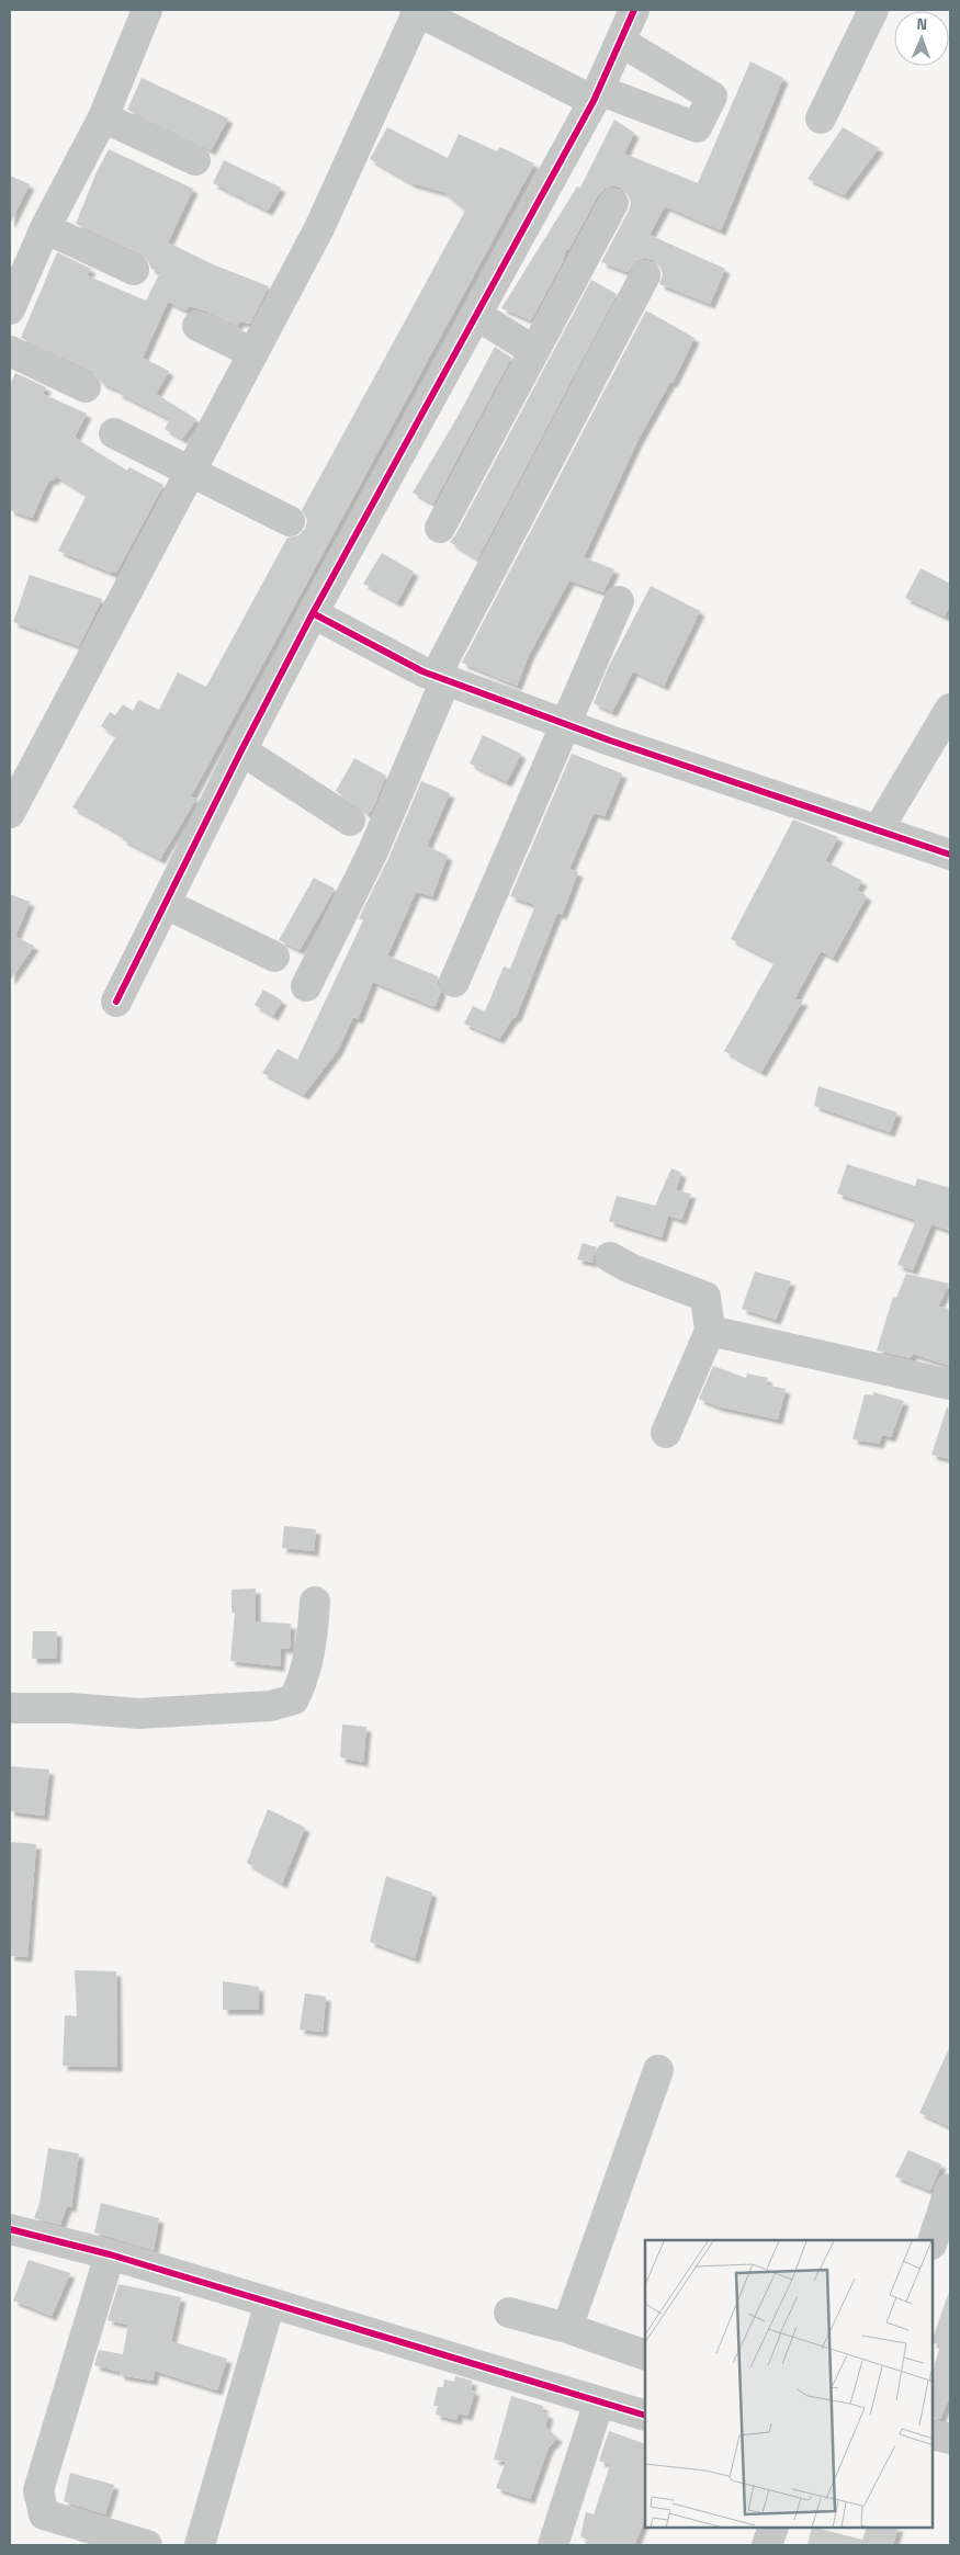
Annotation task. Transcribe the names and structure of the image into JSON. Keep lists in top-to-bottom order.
{
  "north": "top"
}
